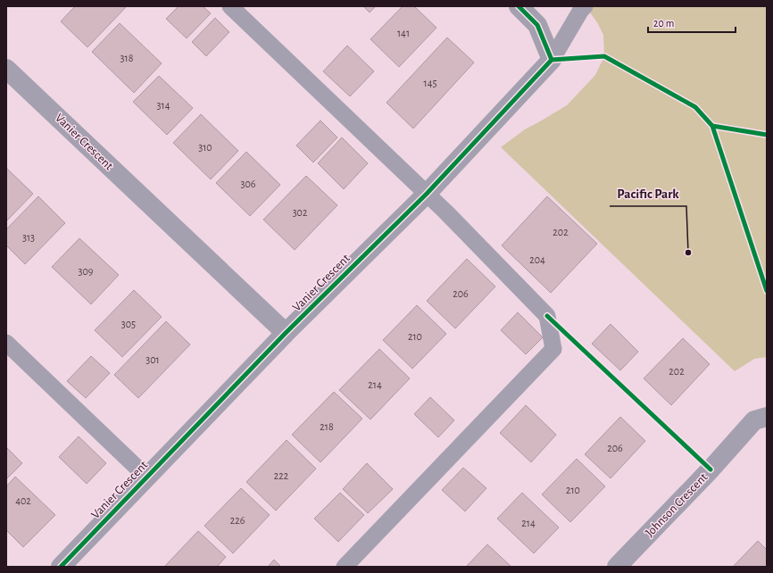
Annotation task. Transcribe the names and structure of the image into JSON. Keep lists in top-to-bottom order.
{
  "streets": {
    "street": ["Vanier Crescent", "Johnson Crescent"]
  },
  "places": ["Pacific Park"],
  "house_numbers": [
    "141",
    "318",
    "145",
    "314",
    "310",
    "306",
    "302",
    "202",
    "313",
    "204",
    "309",
    "206",
    "305",
    "210",
    "301",
    "202",
    "214",
    "218",
    "206",
    "222",
    "210",
    "402",
    "226",
    "214"
  ],
  "scale_bar": "20 m"
}
